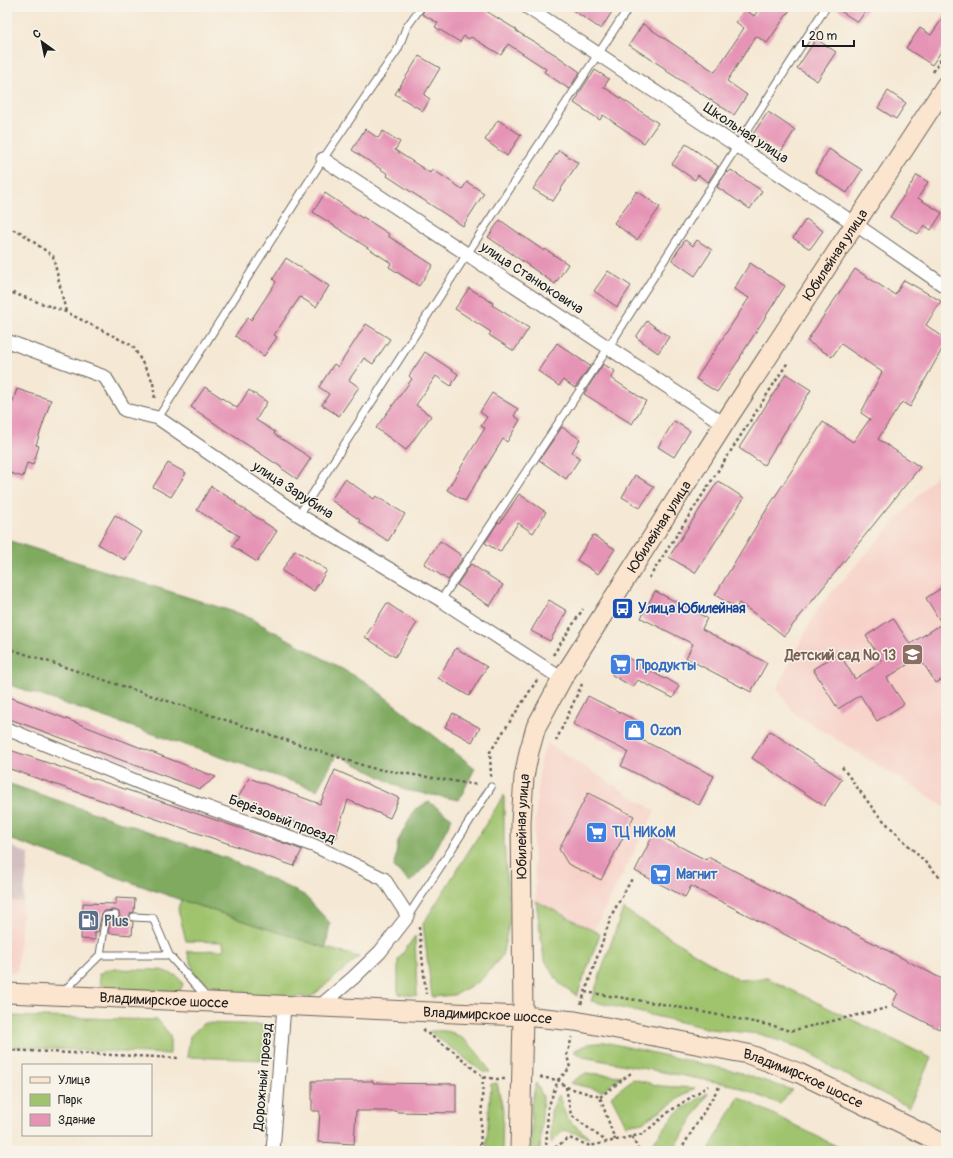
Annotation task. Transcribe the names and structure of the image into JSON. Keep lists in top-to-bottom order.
{
  "streets": {
    "main road": ["Юбилейная улица", "Владимирское шоссе"],
    "street": [
      "Школьная улица",
      "улица Станюковича",
      "улица Зарубина",
      "Берёзовый проезд",
      "Дорожный проезд"
    ]
  },
  "crossings": [
    ["Школьная улица", "Юбилейная улица"],
    ["Юбилейная улица", "улица Станюковича"],
    ["Юбилейная улица", "улица Зарубина"],
    ["Юбилейная улица", "Владимирское шоссе"],
    ["Владимирское шоссе", "Дорожный проезд"]
  ],
  "places": {
    "bus stop": ["Улица Юбилейная"],
    "school or university": ["Детский сад № 13"],
    "supermarket": ["Продукты", "ТЦ НИКоМ", "Магнит"],
    "shop": ["Ozon"],
    "fuel station": ["Plus"]
  },
  "legend": ["Улица", "Парк", "Здание"],
  "scale_bar": "20 m",
  "north": "top left"
}
